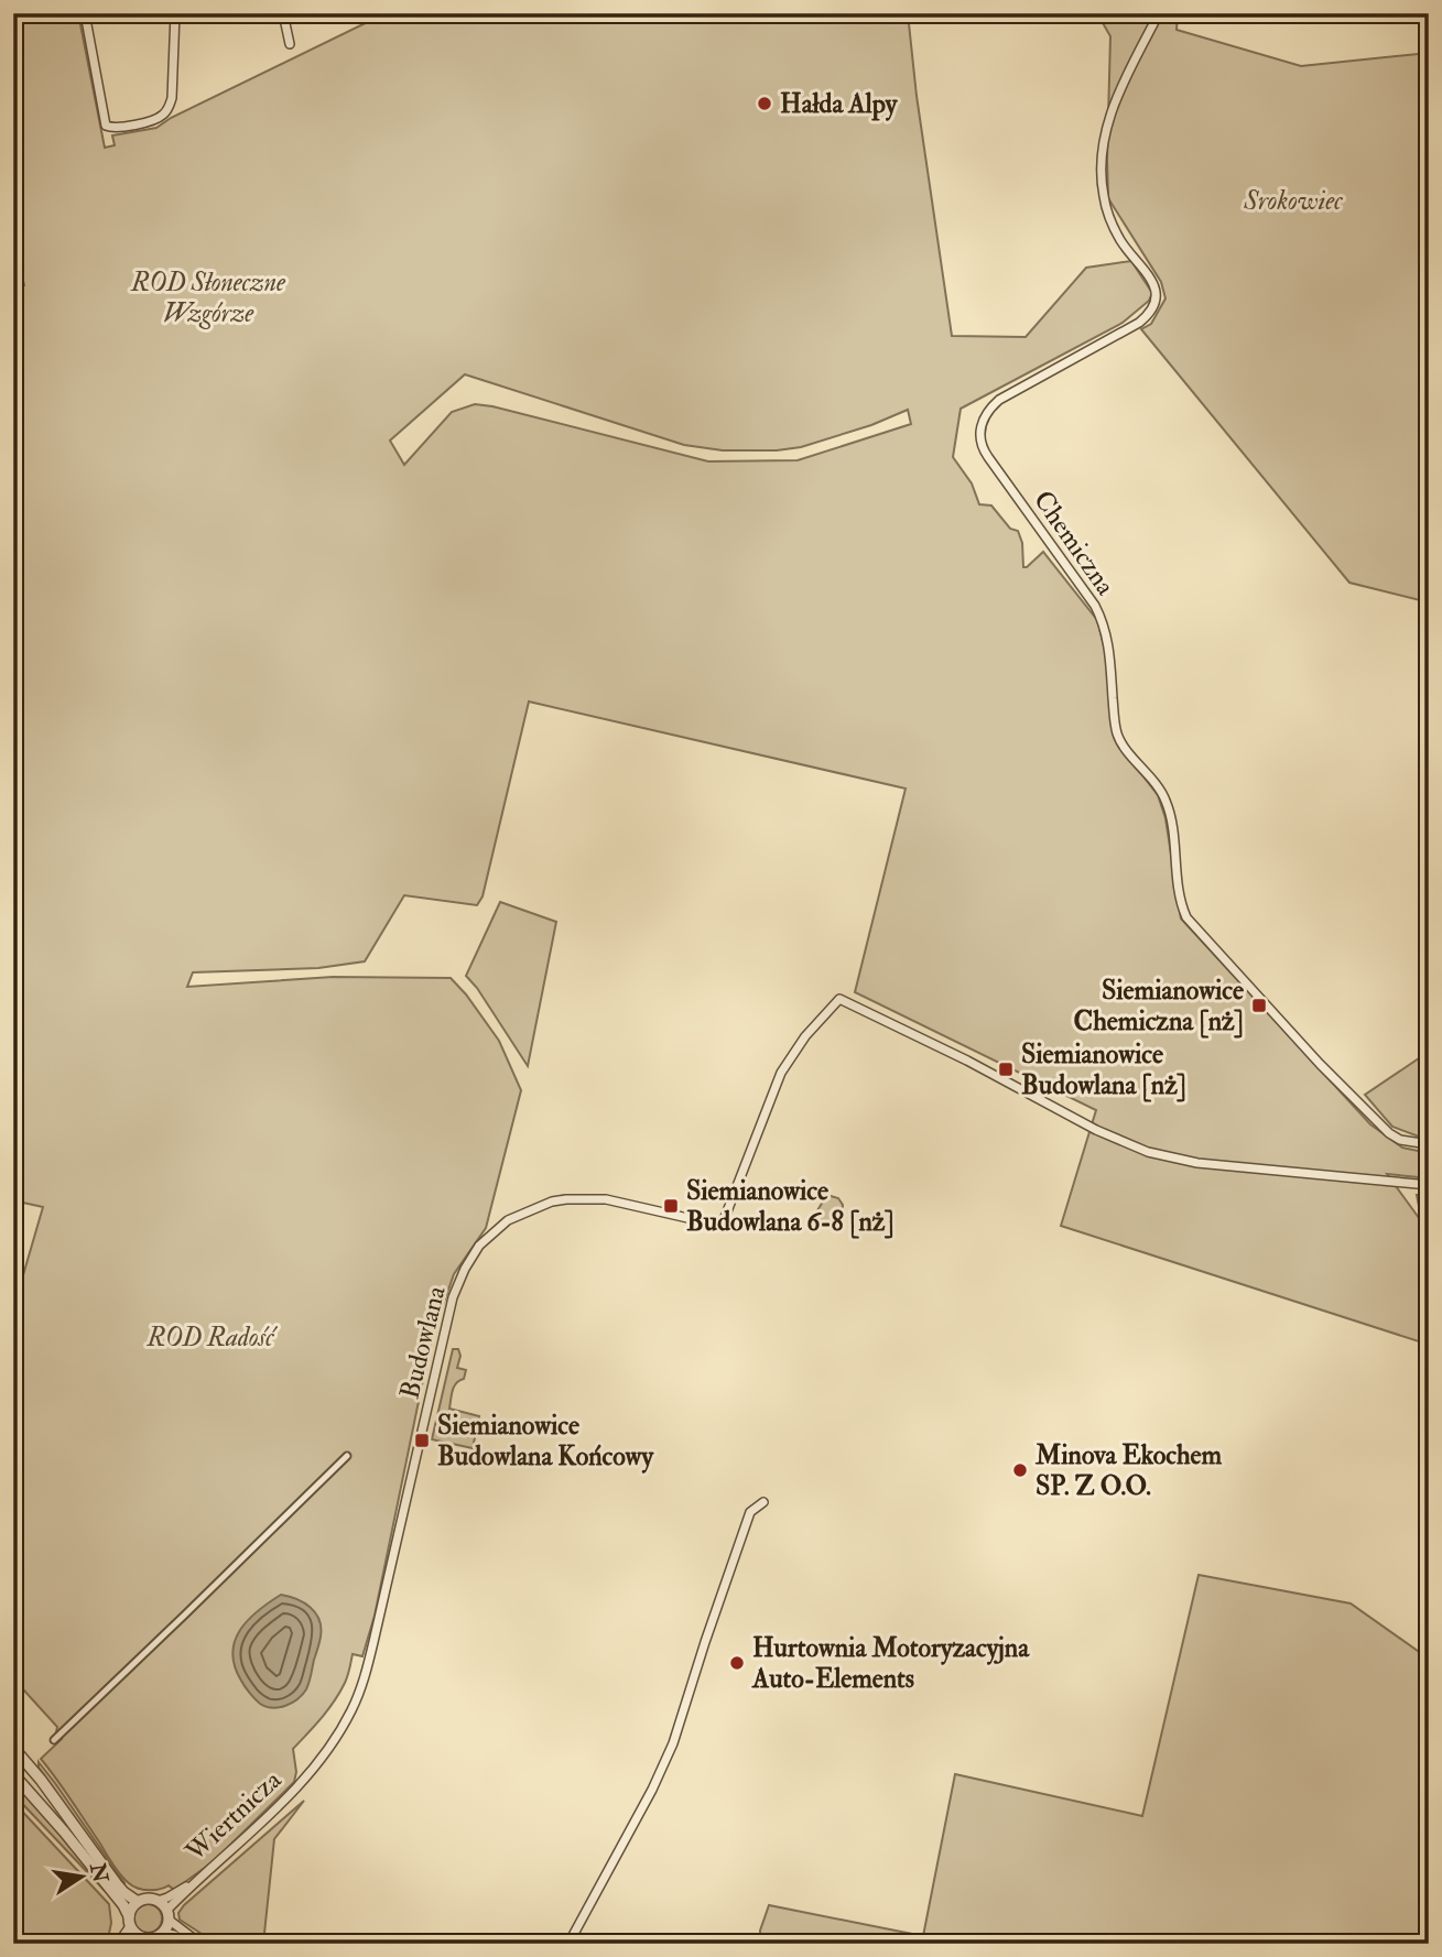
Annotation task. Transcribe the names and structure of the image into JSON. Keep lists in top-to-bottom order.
{
  "streets": {
    "street": ["Chemiczna", "Budowlana", "Wiertnicza"]
  },
  "crossings": [
    ["Budowlana", "Wiertnicza"]
  ],
  "parks": ["Srokowiec", "ROD Słoneczne Wzgórze", "ROD Radość"],
  "places": {
    "other": ["Hałda Alpy", "Minova Ekochem SP. Z O.O.", "Hurtownia Motoryzacyjna Auto-Elements"],
    "transit": [
      "Siemianowice Chemiczna [nż]",
      "Siemianowice Budowlana [nż]",
      "Siemianowice Budowlana 6-8 [nż]",
      "Siemianowice Budowlana Końcowy"
    ]
  },
  "north": "right"
}
